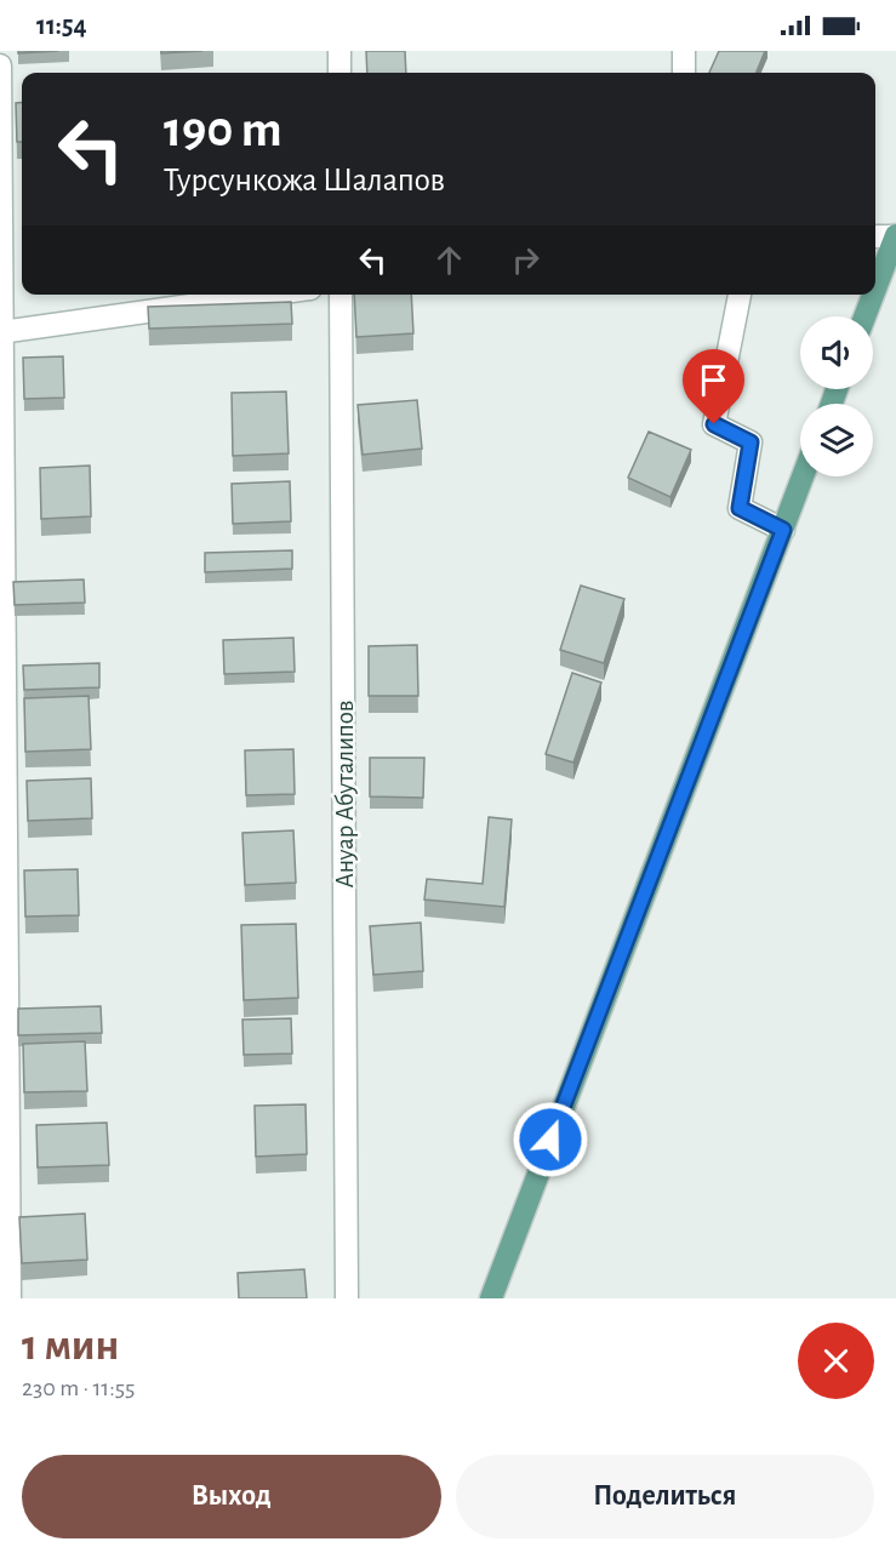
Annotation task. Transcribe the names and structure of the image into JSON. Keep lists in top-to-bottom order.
{
  "streets": {
    "street": ["Ануар Абуталипов"]
  },
  "page": {
    "status": "11:54",
    "turn": ["190 m", "Турсункожа Шалапов"],
    "heading": ["1 мин", "230 m · 11:55"],
    "buttons": ["Выход", "Поделиться"]
  }
}
